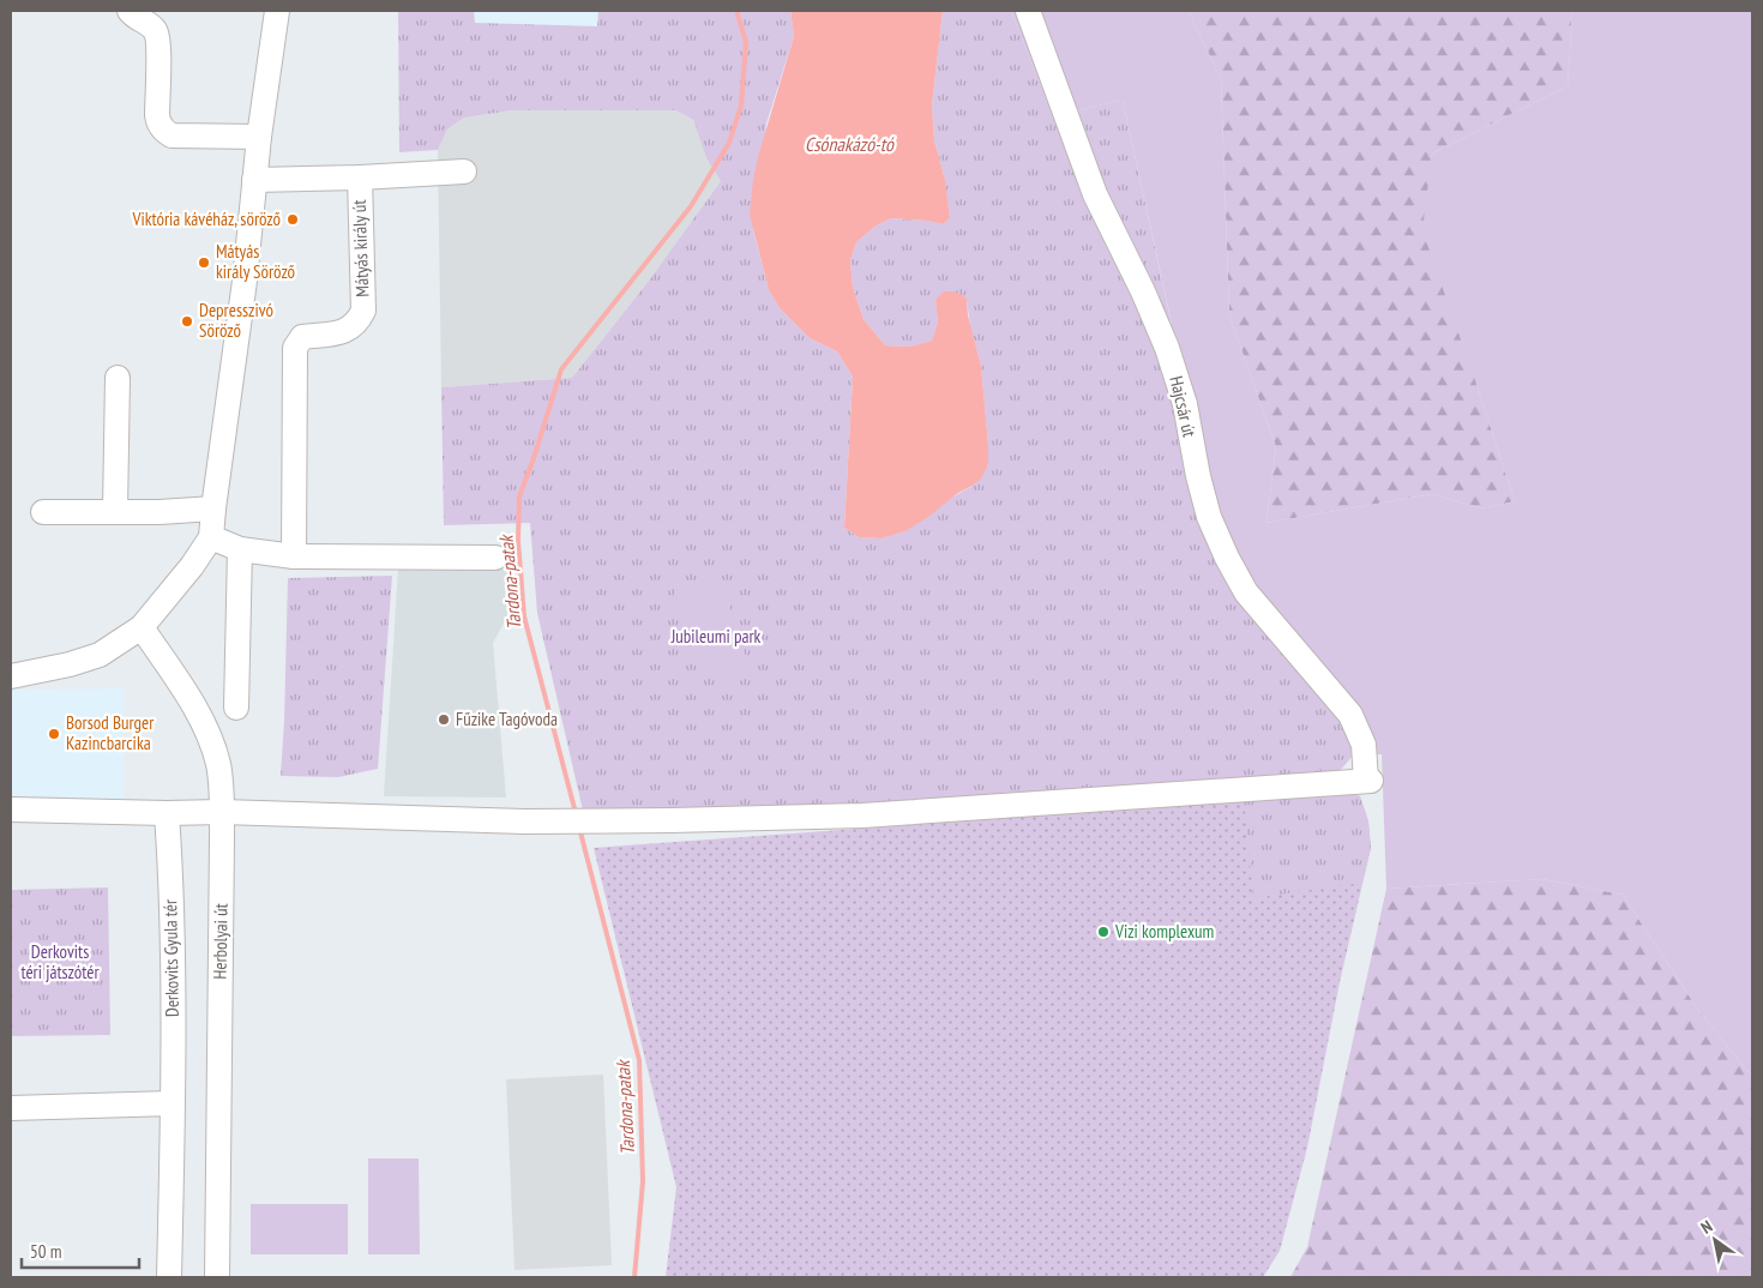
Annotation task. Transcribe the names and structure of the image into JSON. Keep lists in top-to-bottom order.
{
  "streets": {
    "street": [
      "Mátyás király út",
      "Hajcsár út",
      "Herbolyai út",
      "Derkovits Gyula tér"
    ]
  },
  "crossings": [
    ["Hajcsár út", "Herbolyai út"]
  ],
  "water": ["Csónakázó-tó", "Tardona-patak"],
  "parks": ["Jubileumi park", "Derkovits téri játszótér"],
  "places": [
    "Viktória kávéház, söröző",
    "Mátyás király Söröző",
    "Depresszivó Söröző",
    "Fűzike Tagóvoda",
    "Borsod Burger Kazincbarcika",
    "Vizi komplexum"
  ],
  "scale_bar": "50 m",
  "north": "top left"
}
